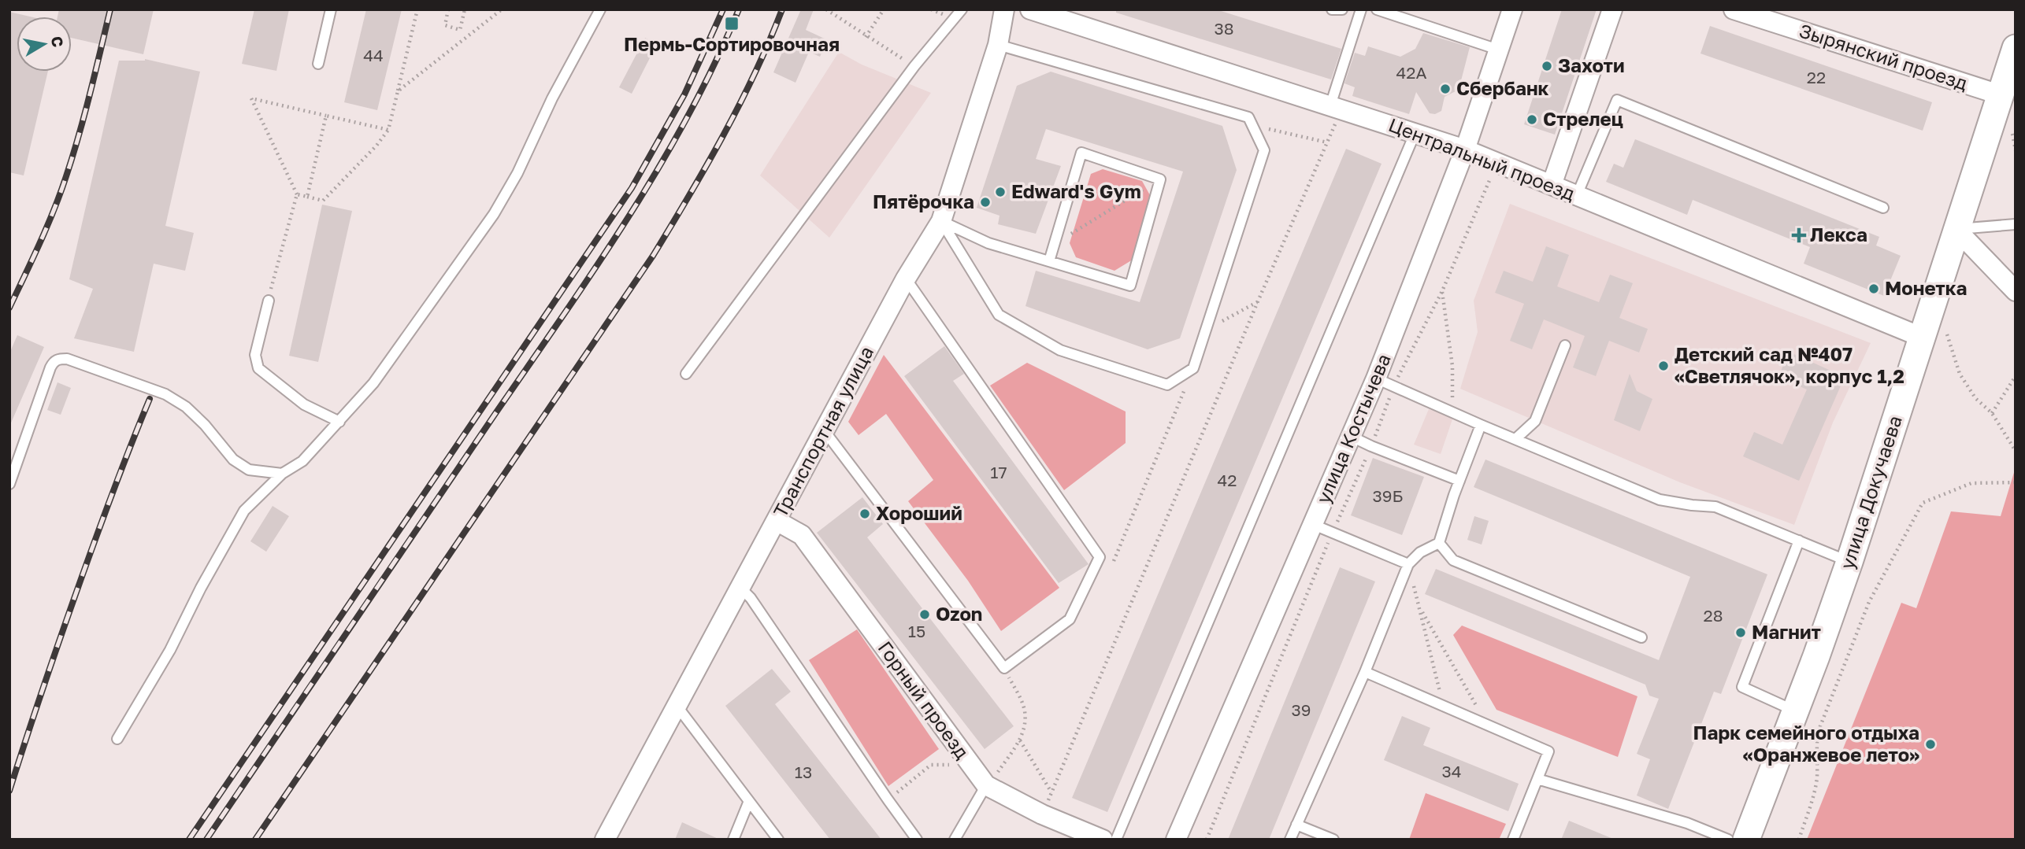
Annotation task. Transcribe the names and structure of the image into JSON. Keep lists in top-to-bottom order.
{
  "streets": {
    "main road": ["улица Докучаева"],
    "street": [
      "Зырянский проезд",
      "Центральный проезд",
      "улица Костычева",
      "Транспортная улица",
      "Горный проезд"
    ]
  },
  "crossings": [
    ["Зырянский проезд", "улица Докучаева"],
    ["Центральный проезд", "улица Костычева"],
    ["Центральный проезд", "улица Докучаева"],
    ["Транспортная улица", "Горный проезд"]
  ],
  "places": {
    "transit": ["Пермь-Сортировочная"],
    "other": [
      "Захоти",
      "Сбербанк",
      "Стрелец",
      "Edward's Gym",
      "Пятёрочка",
      "Монетка",
      "Детский сад №407 «Светлячок», корпус 1,2",
      "Хороший",
      "Ozon",
      "Магнит",
      "Парк семейного отдыха «Оранжевое лето»"
    ],
    "health": ["Лекса"]
  },
  "house_numbers": [
    "38",
    "44",
    "42А",
    "22",
    "17",
    "42",
    "39Б",
    "28",
    "15",
    "39",
    "34",
    "13"
  ],
  "north": "right"
}
